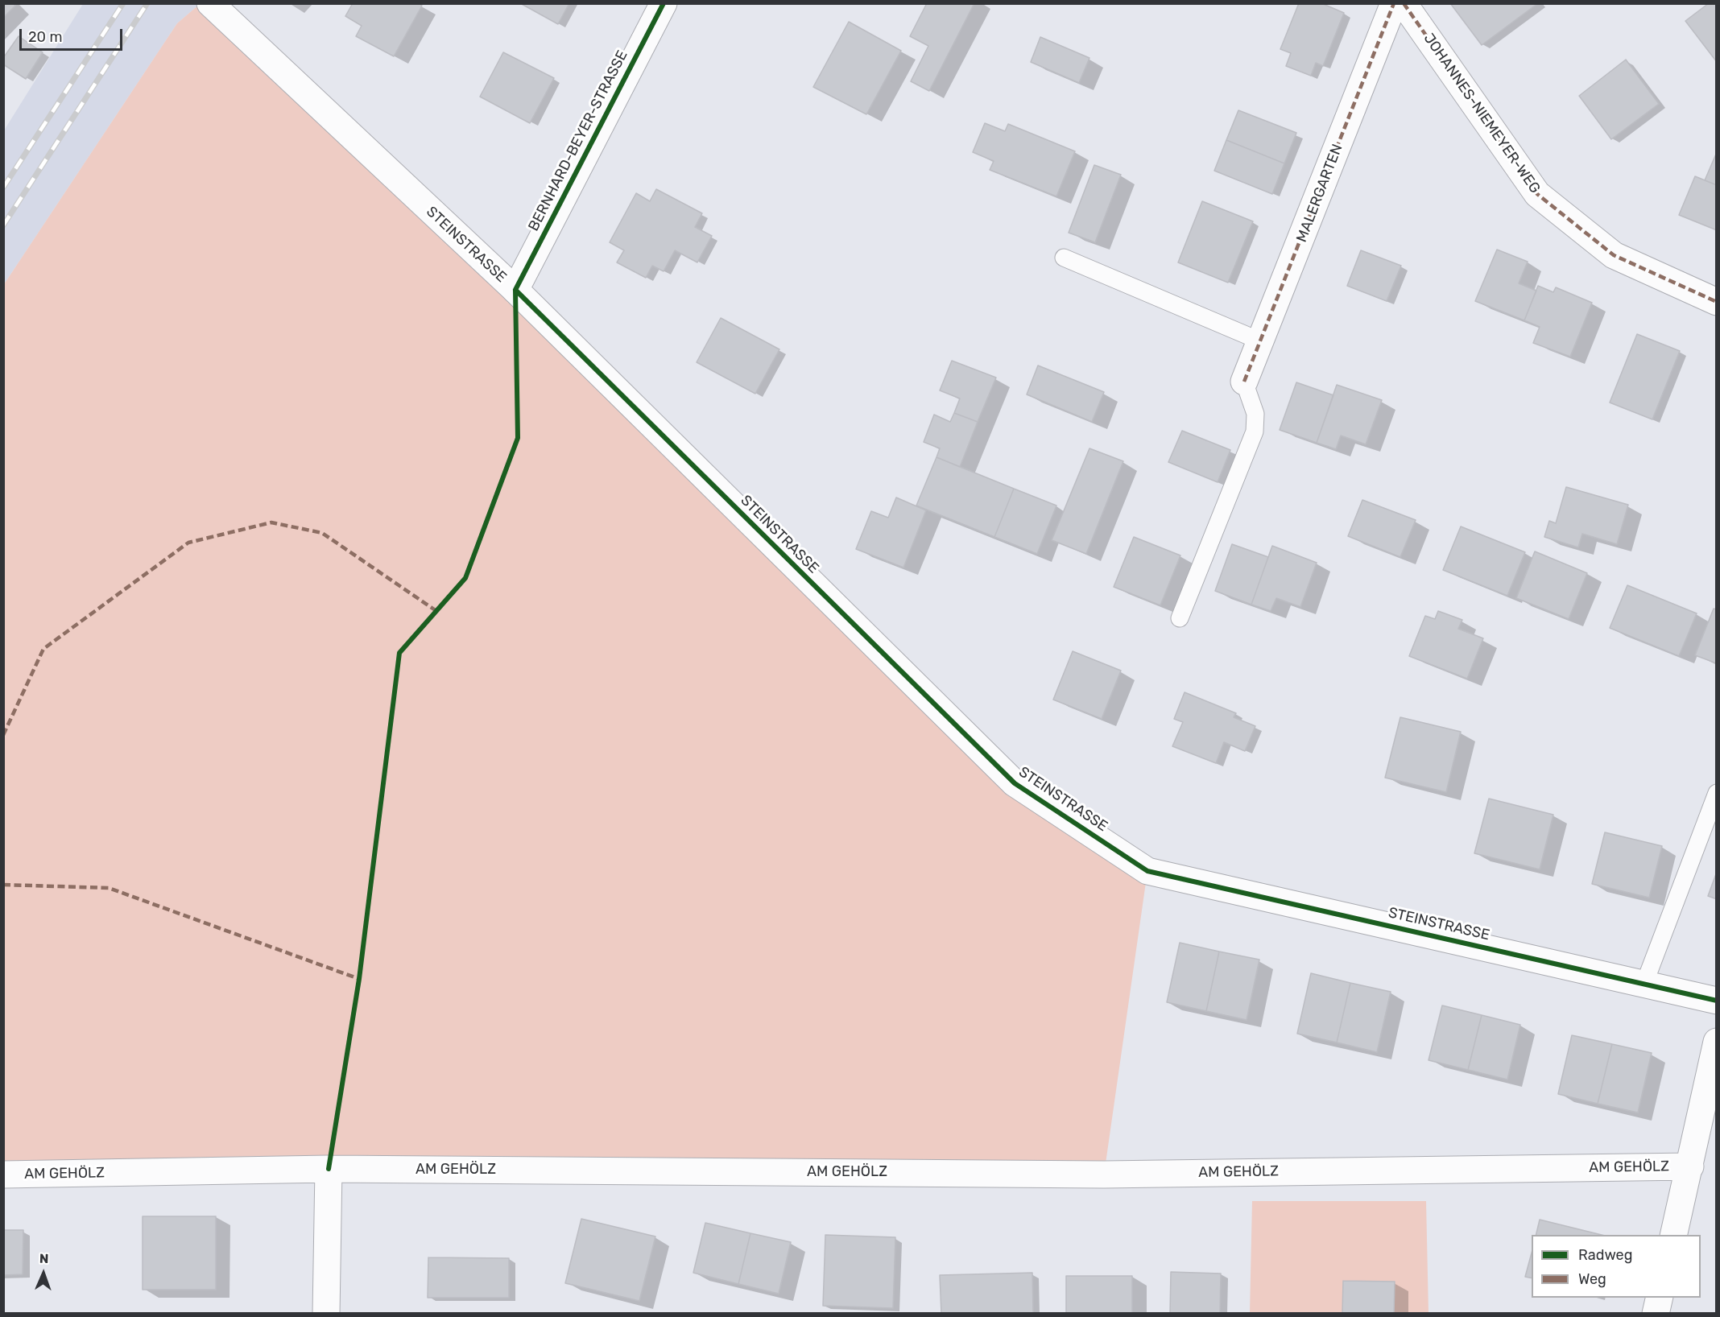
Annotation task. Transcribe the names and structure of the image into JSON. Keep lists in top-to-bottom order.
{
  "streets": {
    "street": [
      "JOHANNES-NIEMEYER-WEG",
      "BERNHARD-BEYER-STRASSE",
      "MALERGARTEN",
      "STEINSTRASSE",
      "AM GEHÖLZ"
    ]
  },
  "crossings": [
    ["BERNHARD-BEYER-STRASSE", "STEINSTRASSE"]
  ],
  "legend": ["Radweg", "Weg"],
  "scale_bar": "20 m",
  "north": "top"
}
